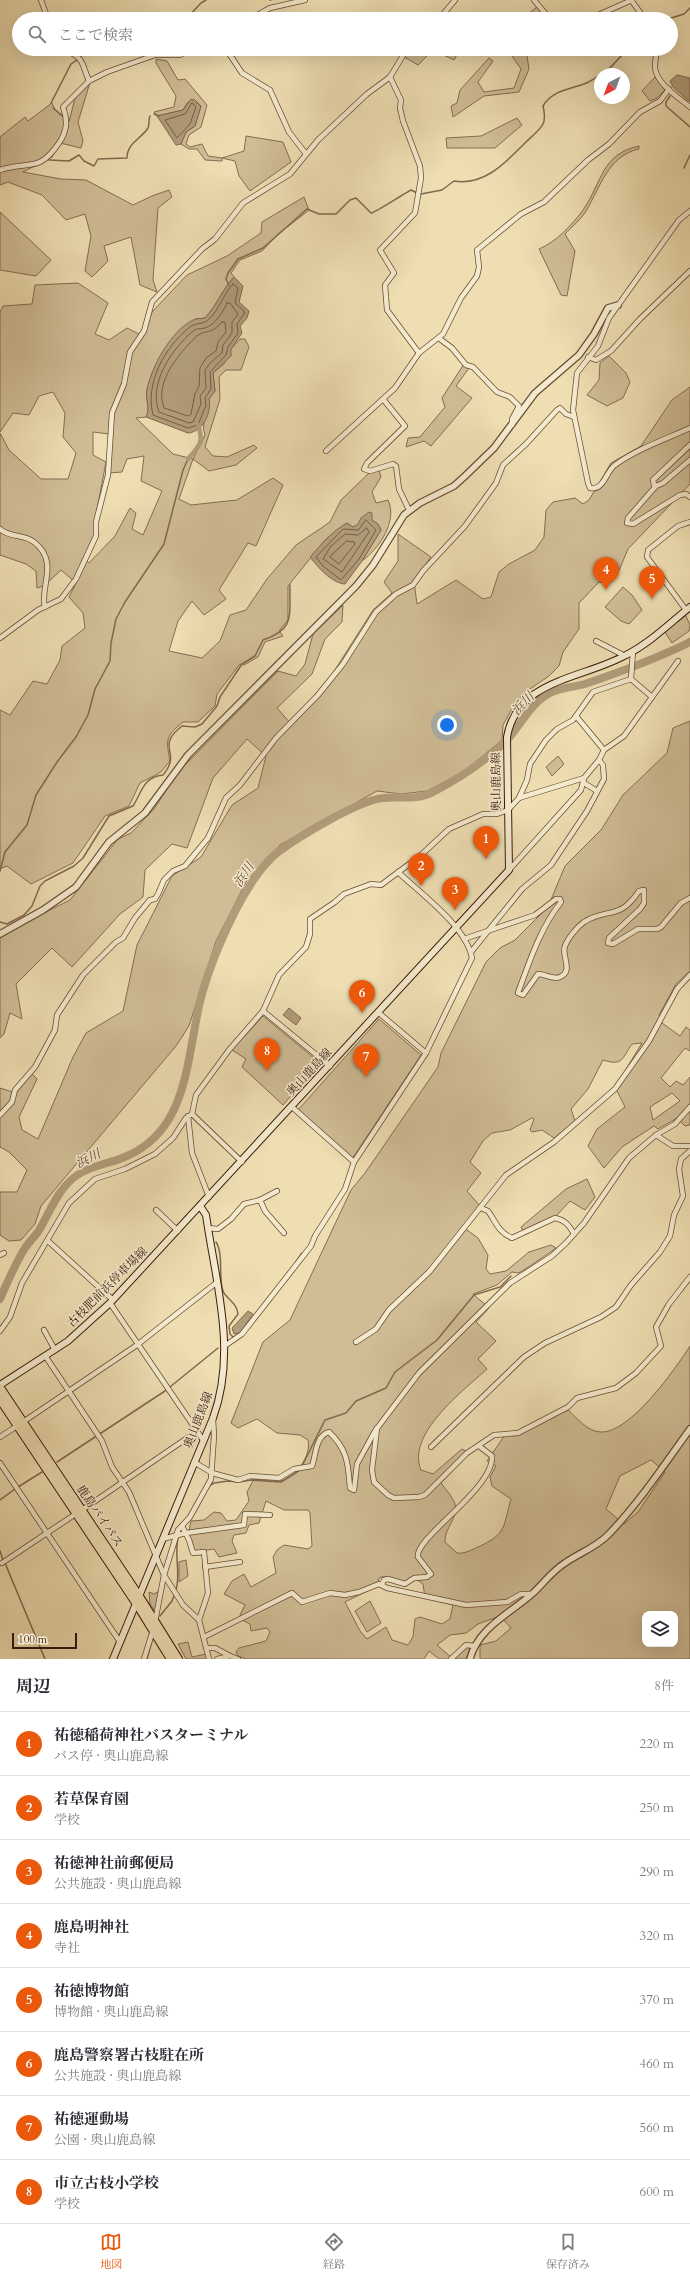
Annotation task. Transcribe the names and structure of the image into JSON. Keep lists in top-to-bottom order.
{
  "streets": {
    "highway": ["鹿島バイパス"],
    "main road": ["奥山鹿島線", "古枝肥前浜停車場線"]
  },
  "crossings": [
    ["奥山鹿島線", "古枝肥前浜停車場線"],
    ["奥山鹿島線", "鹿島バイパス"],
    ["古枝肥前浜停車場線", "鹿島バイパス"]
  ],
  "water": ["浜川"],
  "scale_bar": "100 m",
  "north": "bottom left",
  "page": {
    "search": "ここで検索",
    "pins": [
      "4",
      "5",
      "1",
      "2",
      "3",
      "6",
      "8",
      "7"
    ],
    "scale": "100 m",
    "heading": ["周辺", "8件"],
    "list": [
      {
        "mark": "1",
        "name": "祐徳稲荷神社バスターミナル",
        "note": "バス停 · 奥山鹿島線",
        "value": "220 m"
      },
      {
        "mark": "2",
        "name": "若草保育園",
        "note": "学校",
        "value": "250 m"
      },
      {
        "mark": "3",
        "name": "祐徳神社前郵便局",
        "note": "公共施設 · 奥山鹿島線",
        "value": "290 m"
      },
      {
        "mark": "4",
        "name": "鹿島明神社",
        "note": "寺社",
        "value": "320 m"
      },
      {
        "mark": "5",
        "name": "祐徳博物館",
        "note": "博物館 · 奥山鹿島線",
        "value": "370 m"
      },
      {
        "mark": "6",
        "name": "鹿島警察署古枝駐在所",
        "note": "公共施設 · 奥山鹿島線",
        "value": "460 m"
      },
      {
        "mark": "7",
        "name": "祐徳運動場",
        "note": "公園 · 奥山鹿島線",
        "value": "560 m"
      },
      {
        "mark": "8",
        "name": "市立古枝小学校",
        "note": "学校",
        "value": "600 m"
      }
    ],
    "nav": ["地図", "経路", "保存済み"]
  }
}
